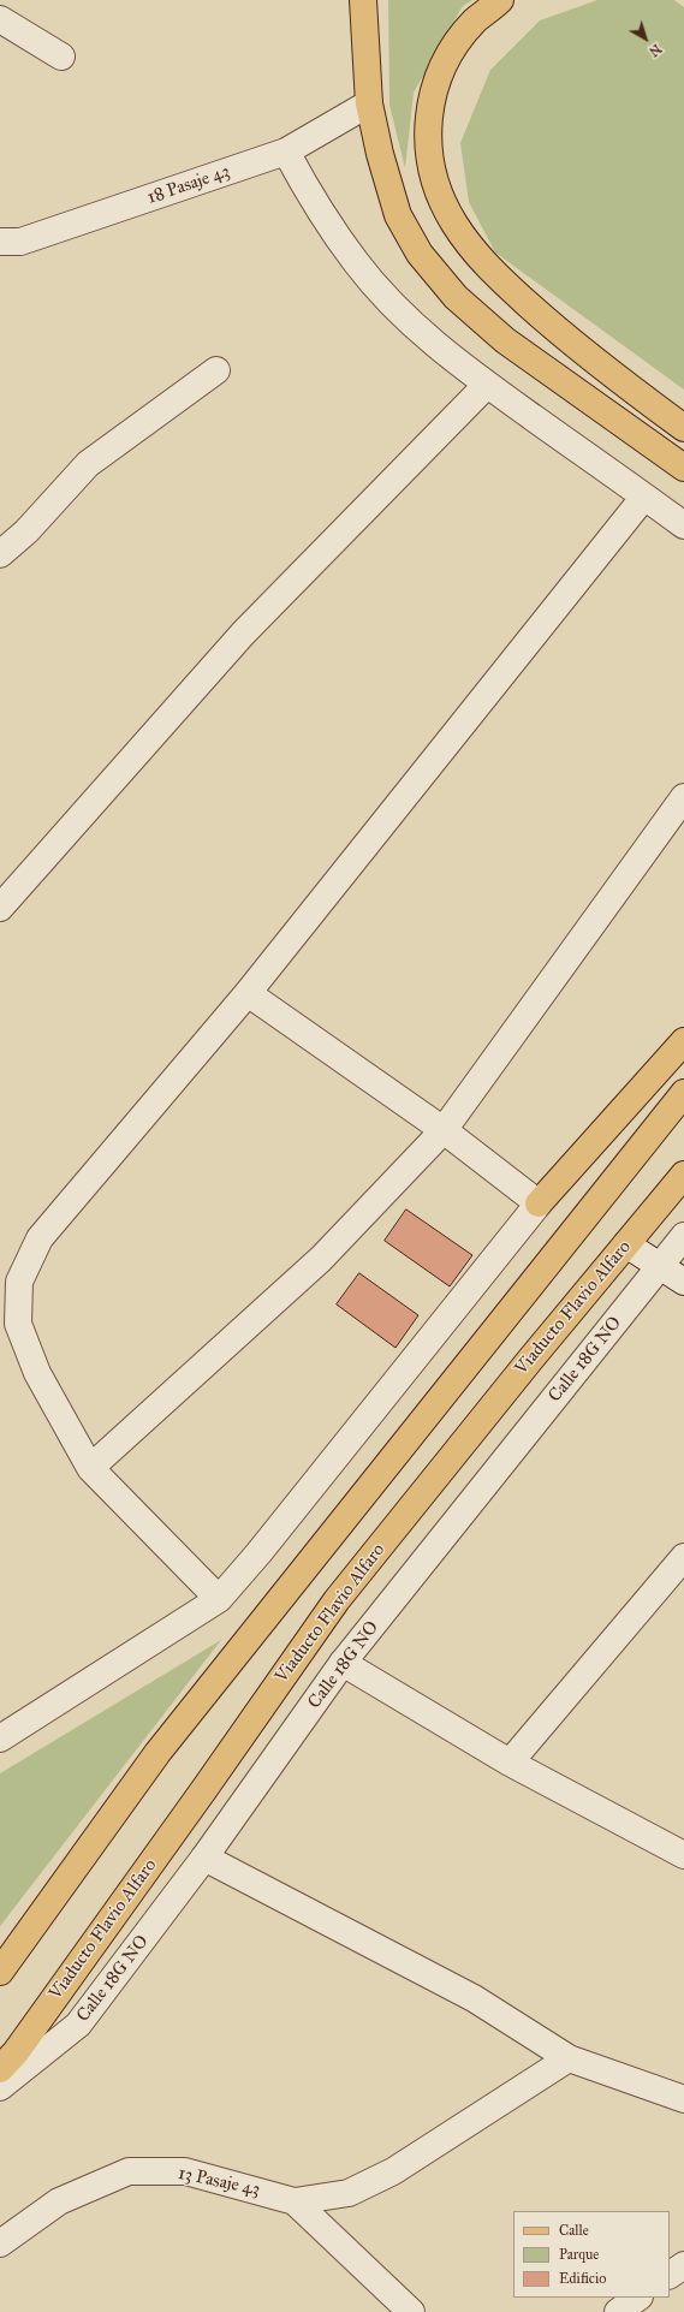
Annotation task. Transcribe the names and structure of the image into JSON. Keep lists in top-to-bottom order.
{
  "streets": {
    "main road": ["Viaducto Flavio Alfaro"],
    "street": ["18 Pasaje 43", "Calle 18G NO", "13 Pasaje 43"]
  },
  "legend": ["Calle", "Parque", "Edificio"],
  "north": "bottom right"
}
